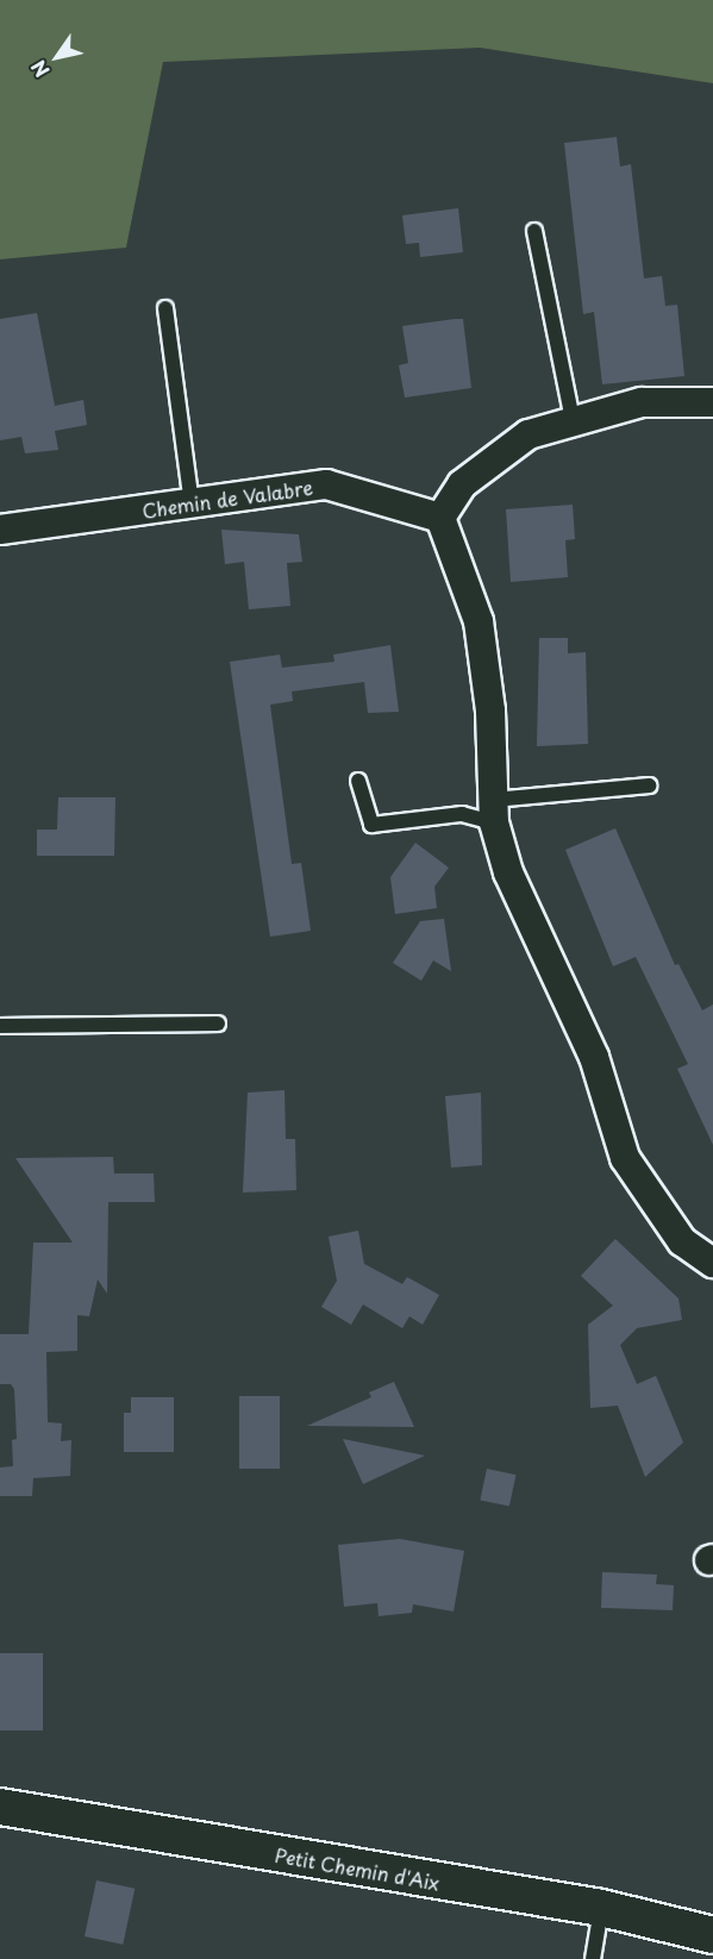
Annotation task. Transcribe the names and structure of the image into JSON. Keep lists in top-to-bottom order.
{
  "streets": {
    "street": ["Chemin de Valabre", "Petit Chemin d'Aix"]
  },
  "north": "bottom left"
}
